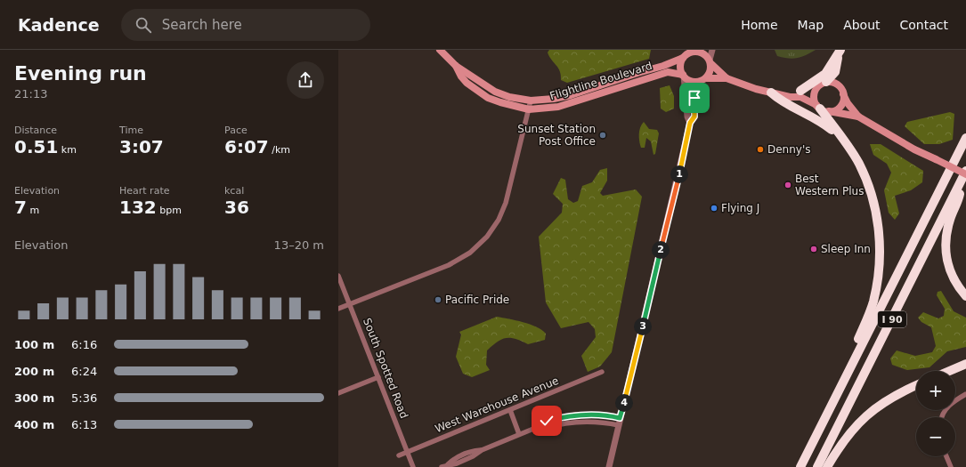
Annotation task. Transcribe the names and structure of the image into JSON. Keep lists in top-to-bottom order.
{
  "streets": {
    "highway": ["I 90"],
    "main road": ["Flightline Boulevard"],
    "street": ["South Spotted Road", "West Warehouse Avenue"]
  },
  "crossings": [
    ["South Spotted Road", "West Warehouse Avenue"]
  ],
  "places": [
    "Sunset Station Post Office",
    "Denny's",
    "Best Western Plus",
    "Flying J",
    "Sleep Inn",
    "Pacific Pride"
  ],
  "page": {
    "header": "Kadence",
    "search": "Search here",
    "nav": [
      "Home",
      "Map",
      "About",
      "Contact"
    ],
    "heading": ["Evening run", "21:13"],
    "stats": [
      ["Distance", "0.51 km"],
      ["Time", "3:07"],
      ["Pace", "6:07 /km"],
      ["Elevation", "7 m"],
      ["Heart rate", "132 bpm"],
      ["kcal", "36"]
    ],
    "pins": [
      "1",
      "2",
      "3",
      "4"
    ],
    "chart": ["Elevation", "13–20 m"],
    "list": [
      {
        "name": "100 m",
        "note": "6:16"
      },
      {
        "name": "200 m",
        "note": "6:24"
      },
      {
        "name": "300 m",
        "note": "5:36"
      },
      {
        "name": "400 m",
        "note": "6:13"
      }
    ],
    "map_buttons": ["+", "−"]
  }
}
